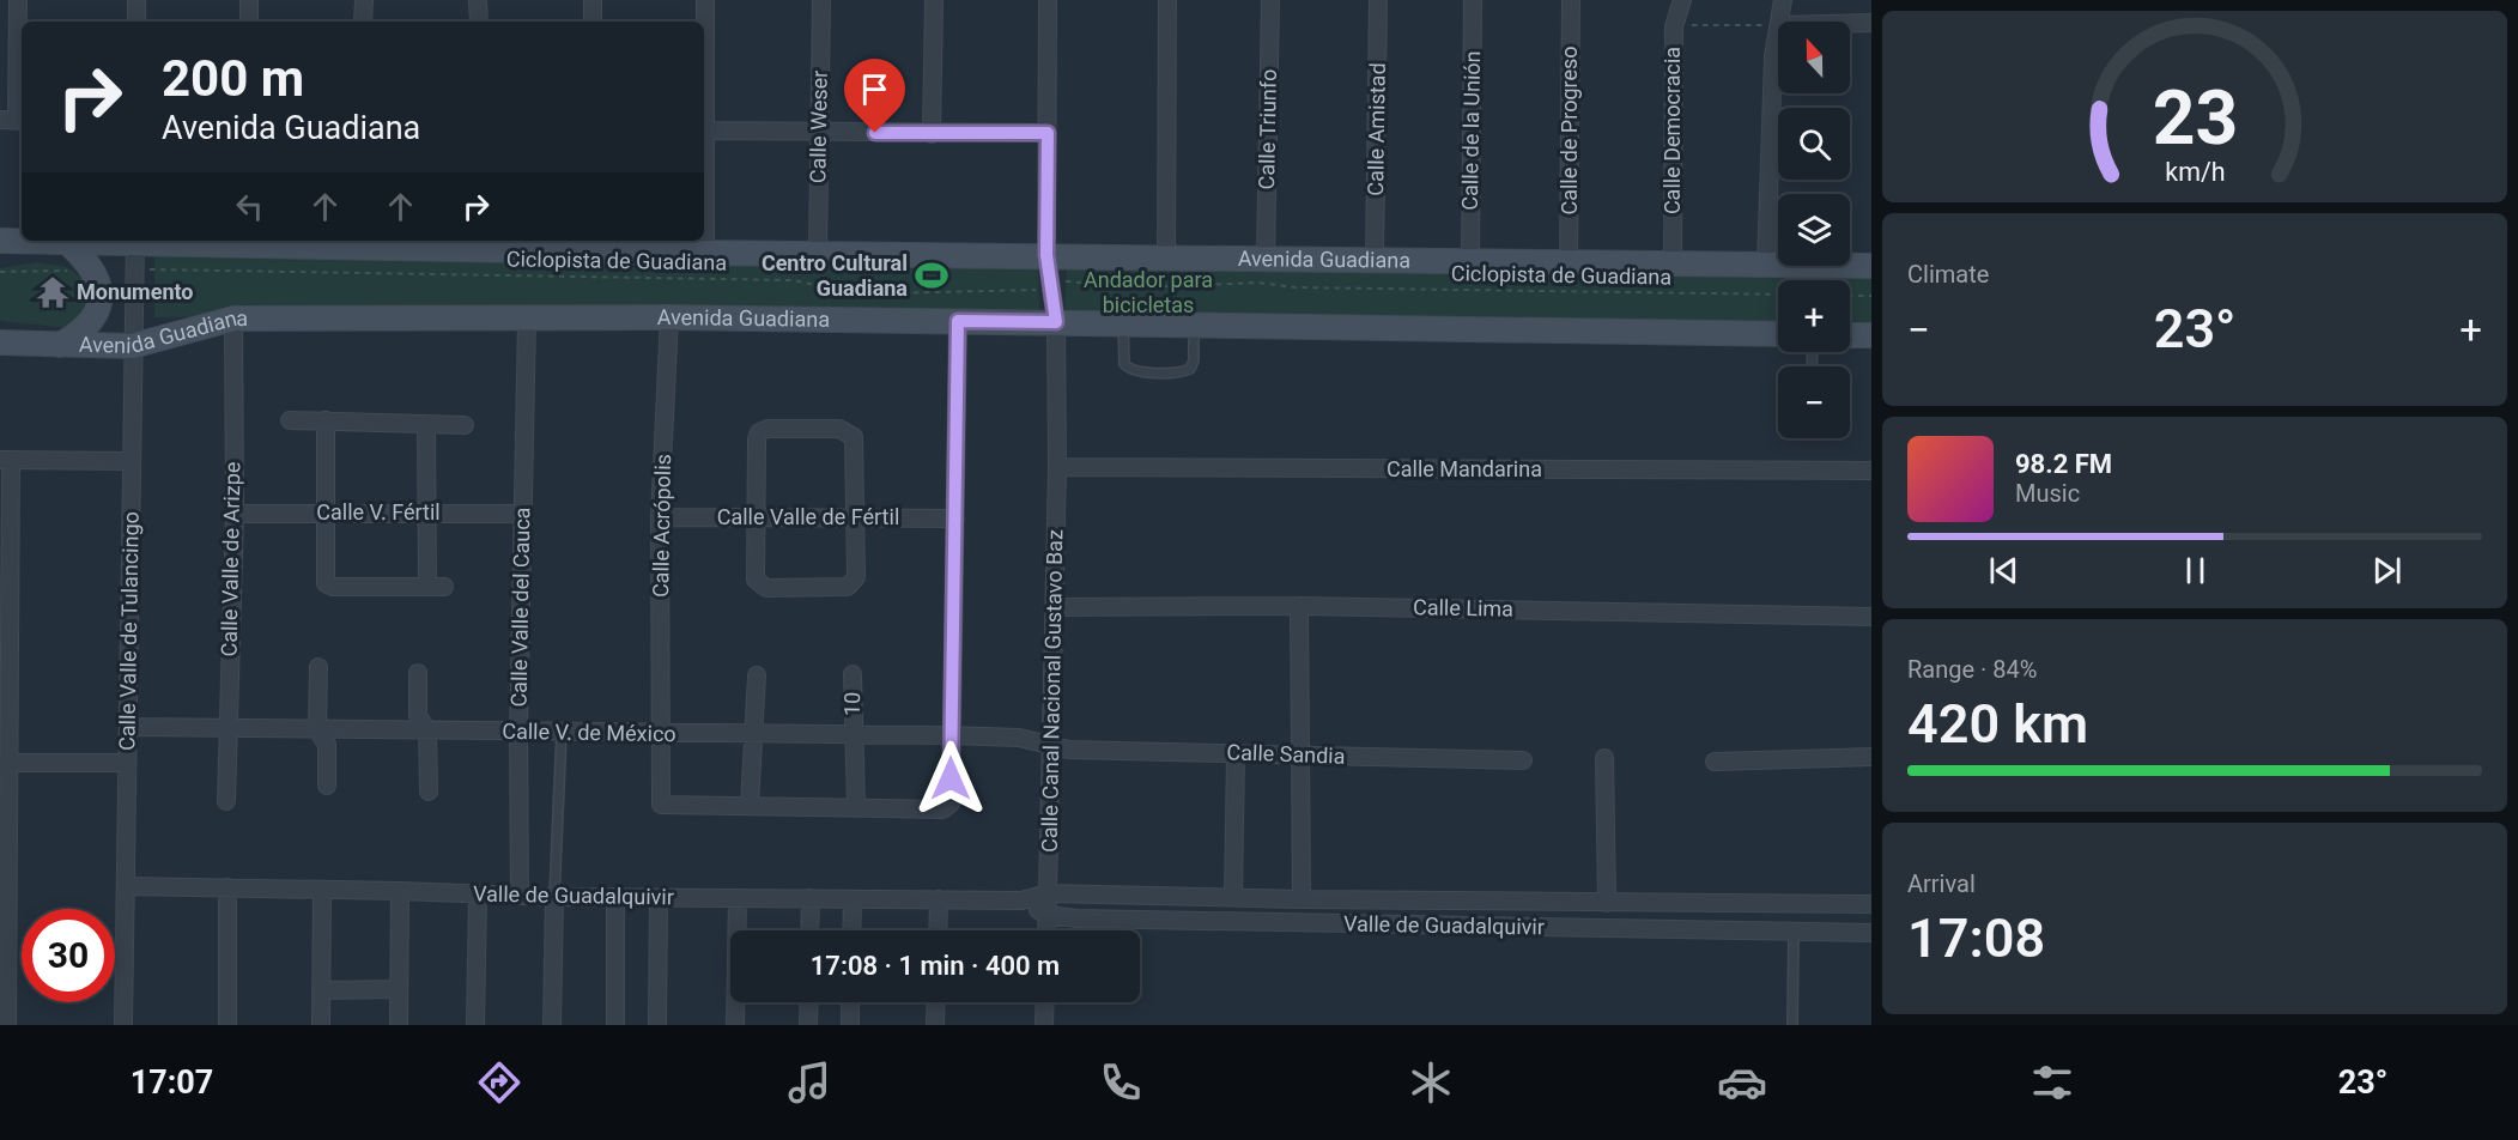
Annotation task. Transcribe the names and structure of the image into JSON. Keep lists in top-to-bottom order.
{
  "streets": {
    "street": [
      "Calle Weser",
      "Calle Triunfo",
      "Calle Amistad",
      "Calle de la Unión",
      "Calle de Progreso",
      "Calle Democracia",
      "Avenida Guadiana",
      "Calle Mandarina",
      "Calle V. Fértil",
      "Calle Valle de Fértil",
      "Calle Acrópolis",
      "Calle Valle de Arizpe",
      "Calle Valle del Cauca",
      "Calle Lima",
      "Calle Valle de Tulancingo",
      "Calle Canal Nacional Gustavo Baz",
      "10",
      "Calle V. de México",
      "Calle Sandia",
      "Valle de Guadalquivir"
    ],
    "path": ["Ciclopista de Guadiana"]
  },
  "crossings": [
    ["Calle Weser", "Avenida Guadiana"],
    ["Calle Triunfo", "Avenida Guadiana"],
    ["Calle Amistad", "Avenida Guadiana"],
    ["Calle de la Unión", "Avenida Guadiana"],
    ["Calle de Progreso", "Avenida Guadiana"],
    ["Calle Democracia", "Avenida Guadiana"],
    ["Avenida Guadiana", "Calle Acrópolis"],
    ["Avenida Guadiana", "Calle Valle de Arizpe"],
    ["Avenida Guadiana", "Calle Valle del Cauca"],
    ["Avenida Guadiana", "Calle Valle de Tulancingo"],
    ["Avenida Guadiana", "Calle Canal Nacional Gustavo Baz"],
    ["Ciclopista de Guadiana", "Calle Valle de Tulancingo"],
    ["Ciclopista de Guadiana", "Calle Canal Nacional Gustavo Baz"],
    ["Calle Mandarina", "Calle Canal Nacional Gustavo Baz"],
    ["Calle V. Fértil", "Calle Valle de Arizpe"],
    ["Calle V. Fértil", "Calle Valle del Cauca"],
    ["Calle Valle de Fértil", "Calle Acrópolis"],
    ["Calle Acrópolis", "Calle V. de México"],
    ["Calle Valle de Arizpe", "Calle V. de México"],
    ["Calle Valle del Cauca", "Calle V. de México"],
    ["Calle Valle del Cauca", "Valle de Guadalquivir"],
    ["Calle Lima", "Calle Canal Nacional Gustavo Baz"],
    ["Calle Valle de Tulancingo", "Calle V. de México"],
    ["Calle Valle de Tulancingo", "Valle de Guadalquivir"],
    ["Calle Canal Nacional Gustavo Baz", "Calle V. de México"],
    ["Calle Canal Nacional Gustavo Baz", "Calle Sandia"],
    ["Calle Canal Nacional Gustavo Baz", "Valle de Guadalquivir"],
    ["10", "Calle V. de México"],
    ["Calle V. de México", "Calle Sandia"]
  ],
  "parks": ["Andador para bicicletas"],
  "places": {
    "sports": ["Centro Cultural Guadiana"],
    "temple": ["Monumento"]
  },
  "north": "top",
  "page": {
    "map_buttons": ["+", "−"],
    "turn": ["200 m", "Avenida Guadiana"],
    "tile": [
      "Climate",
      ["Range · 84%", "420 km"],
      ["Arrival", "17:08"]
    ],
    "heat": ["−", "23°", "+"],
    "song": ["98.2 FM", "Music"],
    "limit": "30",
    "trip": "17:08 · 1 min · 400 m",
    "tabs": ["17:07", "23°"],
    "gauge": ["23", "km/h"]
  }
}
